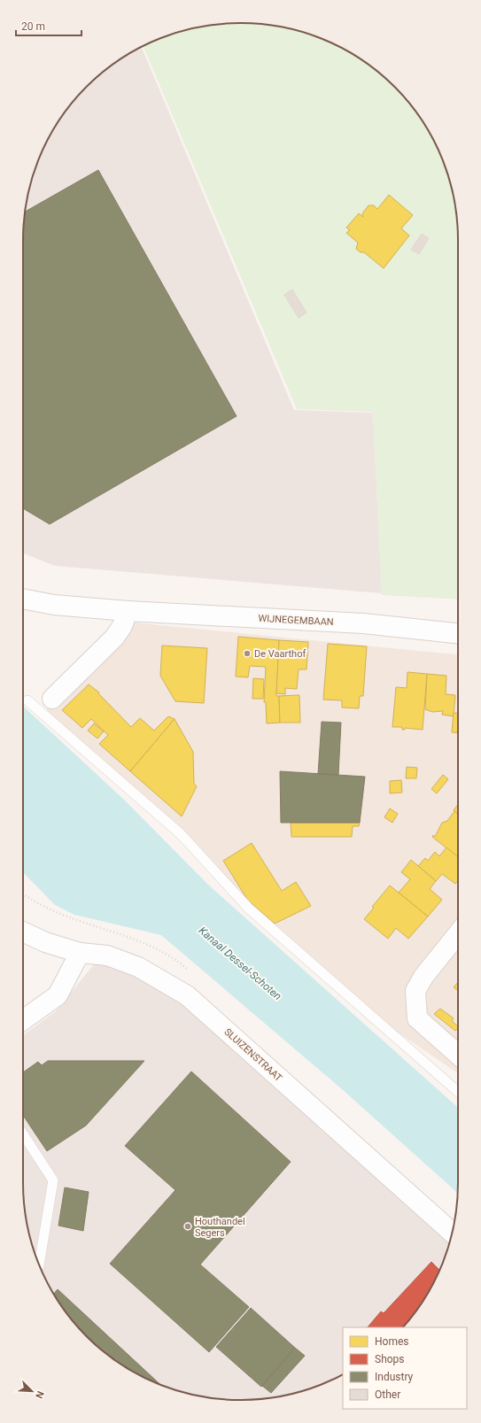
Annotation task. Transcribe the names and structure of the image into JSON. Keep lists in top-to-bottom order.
{
  "streets": {
    "street": ["WIJNEGEMBAAN", "SLUIZENSTRAAT"]
  },
  "water": ["Kanaal Dessel-Schoten"],
  "places": ["De Vaarthof", "Houthandel Segers"],
  "legend": [
    "Homes",
    "Shops",
    "Industry",
    "Other"
  ],
  "scale_bar": "20 m",
  "north": "bottom right"
}
